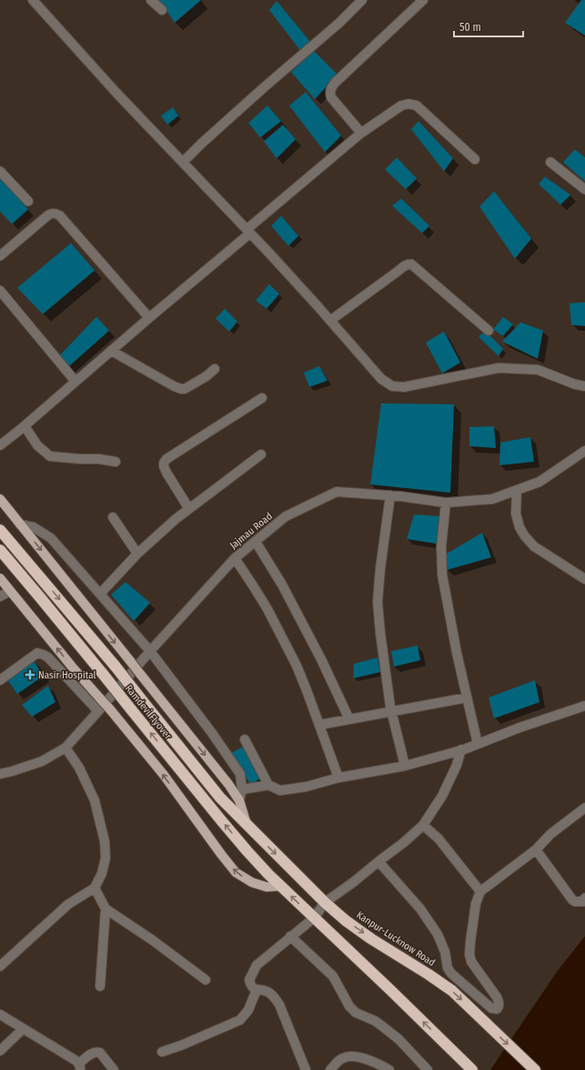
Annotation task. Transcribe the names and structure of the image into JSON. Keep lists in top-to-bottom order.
{
  "streets": {
    "highway": ["Ramdevi Flyover", "Kanpur-Lucknow Road"],
    "street": ["Jajmau Road"]
  },
  "crossings": [
    ["Ramdevi Flyover", "Kanpur-Lucknow Road"]
  ],
  "places": {
    "health": ["Nasir Hospital"]
  },
  "scale_bar": "50 m"
}
